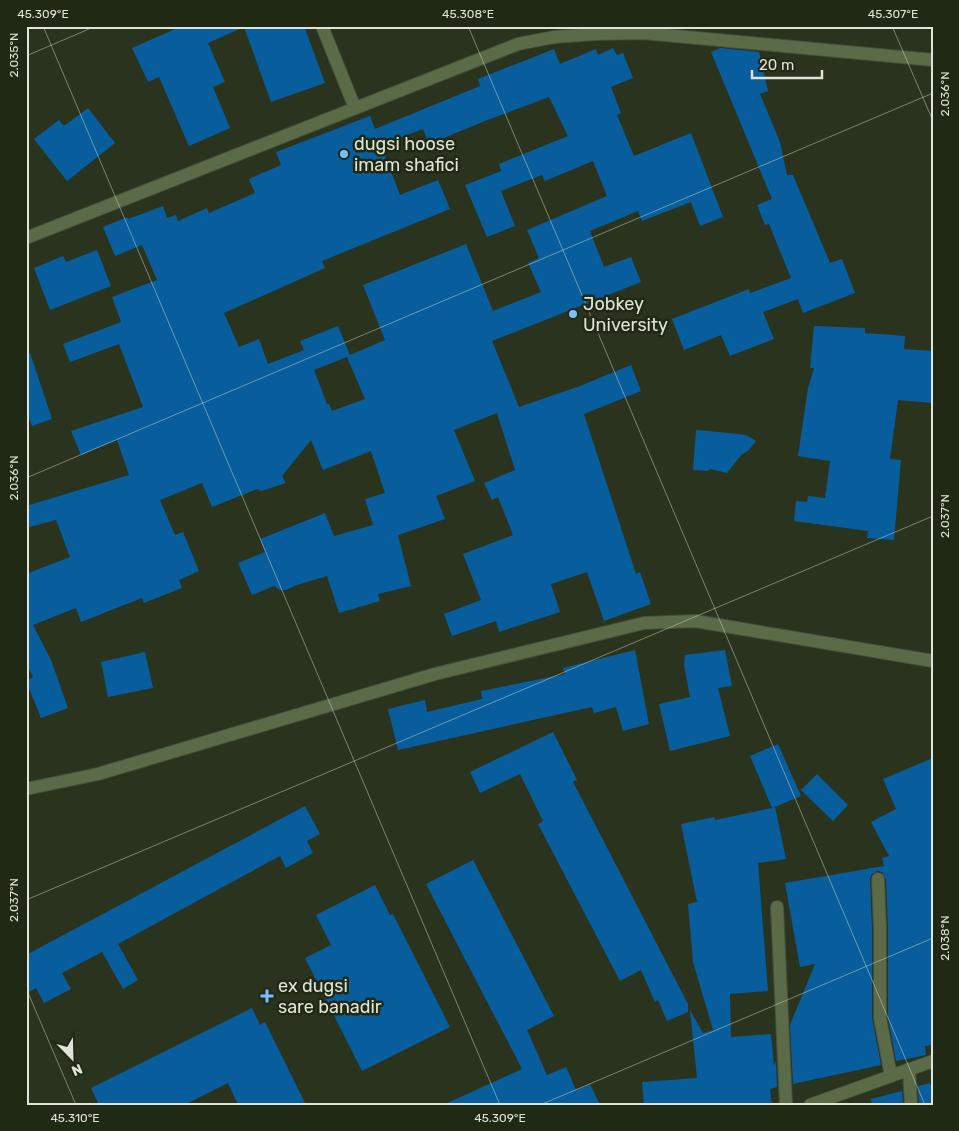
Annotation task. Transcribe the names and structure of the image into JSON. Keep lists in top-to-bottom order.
{
  "places": {
    "other": ["dugsi hoose imam shafici", "Jobkey University"],
    "health": ["ex dugsi sare banadir"]
  },
  "scale_bar": "20 m",
  "north": "bottom right",
  "coordinates": [
    "45.309°E",
    "45.308°E",
    "45.307°E",
    "2.035°N",
    "2.036°N",
    "2.037°N",
    "2.038°N",
    "45.310°E"
  ]
}
